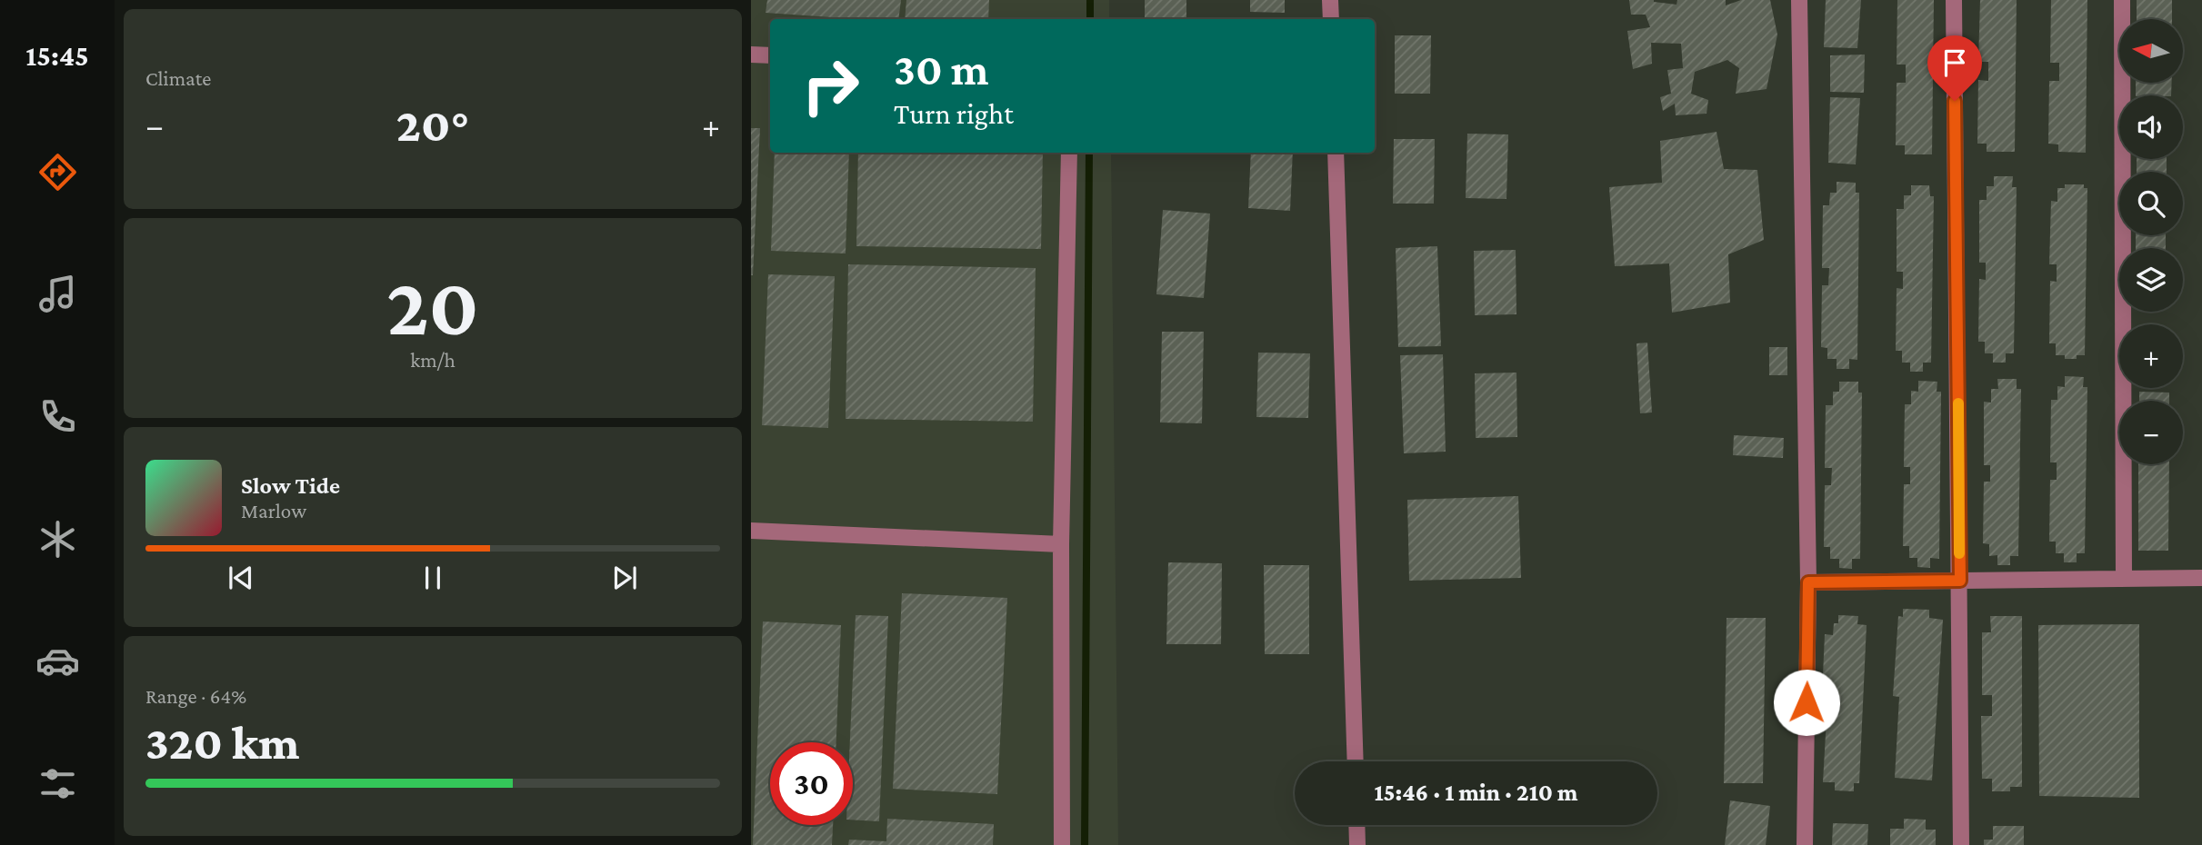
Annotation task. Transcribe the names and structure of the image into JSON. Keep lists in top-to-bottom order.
{
  "north": "left",
  "page": {
    "tabs": "15:45",
    "tile": [
      "Climate",
      ["20", "km/h"],
      ["Range · 64%", "320 km"]
    ],
    "map_buttons": ["+", "−"],
    "turn": ["30 m", "Turn right"],
    "heat": ["−", "20°", "+"],
    "song": ["Slow Tide", "Marlow"],
    "limit": "30",
    "trip": "15:46 · 1 min · 210 m"
  }
}
